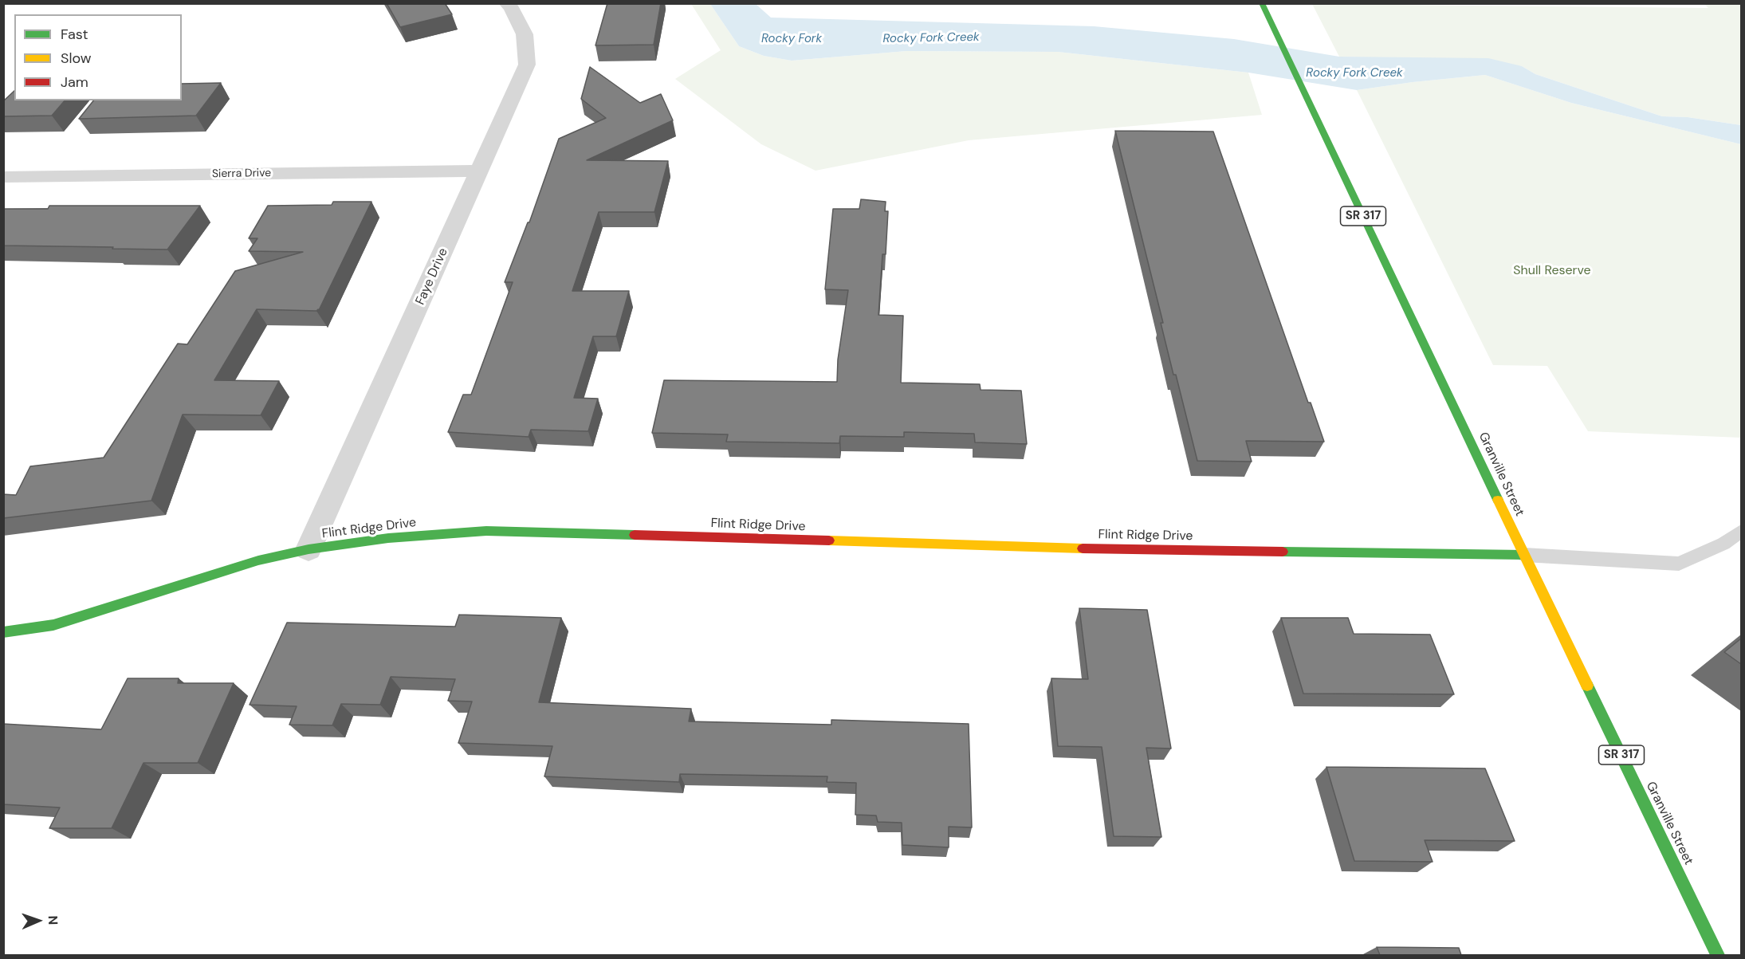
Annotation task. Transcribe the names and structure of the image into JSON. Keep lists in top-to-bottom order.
{
  "streets": {
    "main road": ["SR 317", "Granville Street", "Flint Ridge Drive"],
    "street": ["Sierra Drive", "Faye Drive"]
  },
  "crossings": [
    ["Sierra Drive", "Faye Drive"],
    ["Faye Drive", "Flint Ridge Drive"],
    ["Granville Street", "Flint Ridge Drive"]
  ],
  "water": ["Rocky Fork Creek", "Rocky Fork"],
  "parks": ["Shull Reserve"],
  "legend": ["Fast", "Slow", "Jam"],
  "north": "right"
}
